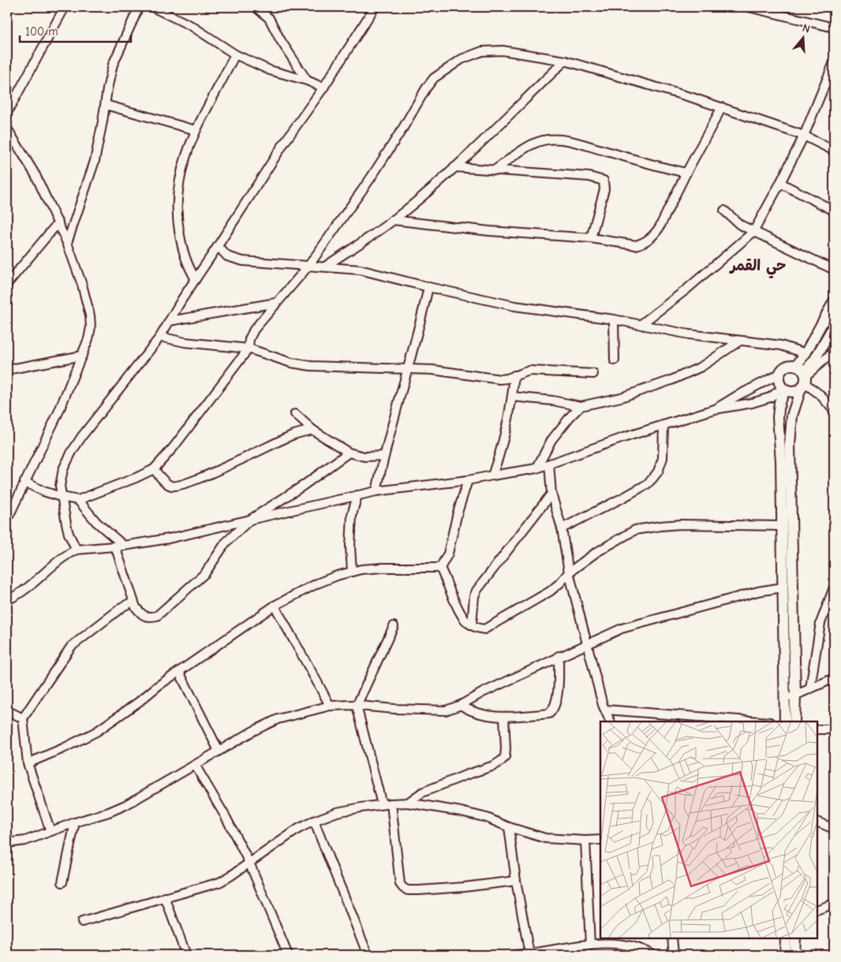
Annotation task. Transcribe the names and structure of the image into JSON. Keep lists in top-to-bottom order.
{
  "districts": ["حي القمر"],
  "scale_bar": "100 m",
  "north": "top"
}
